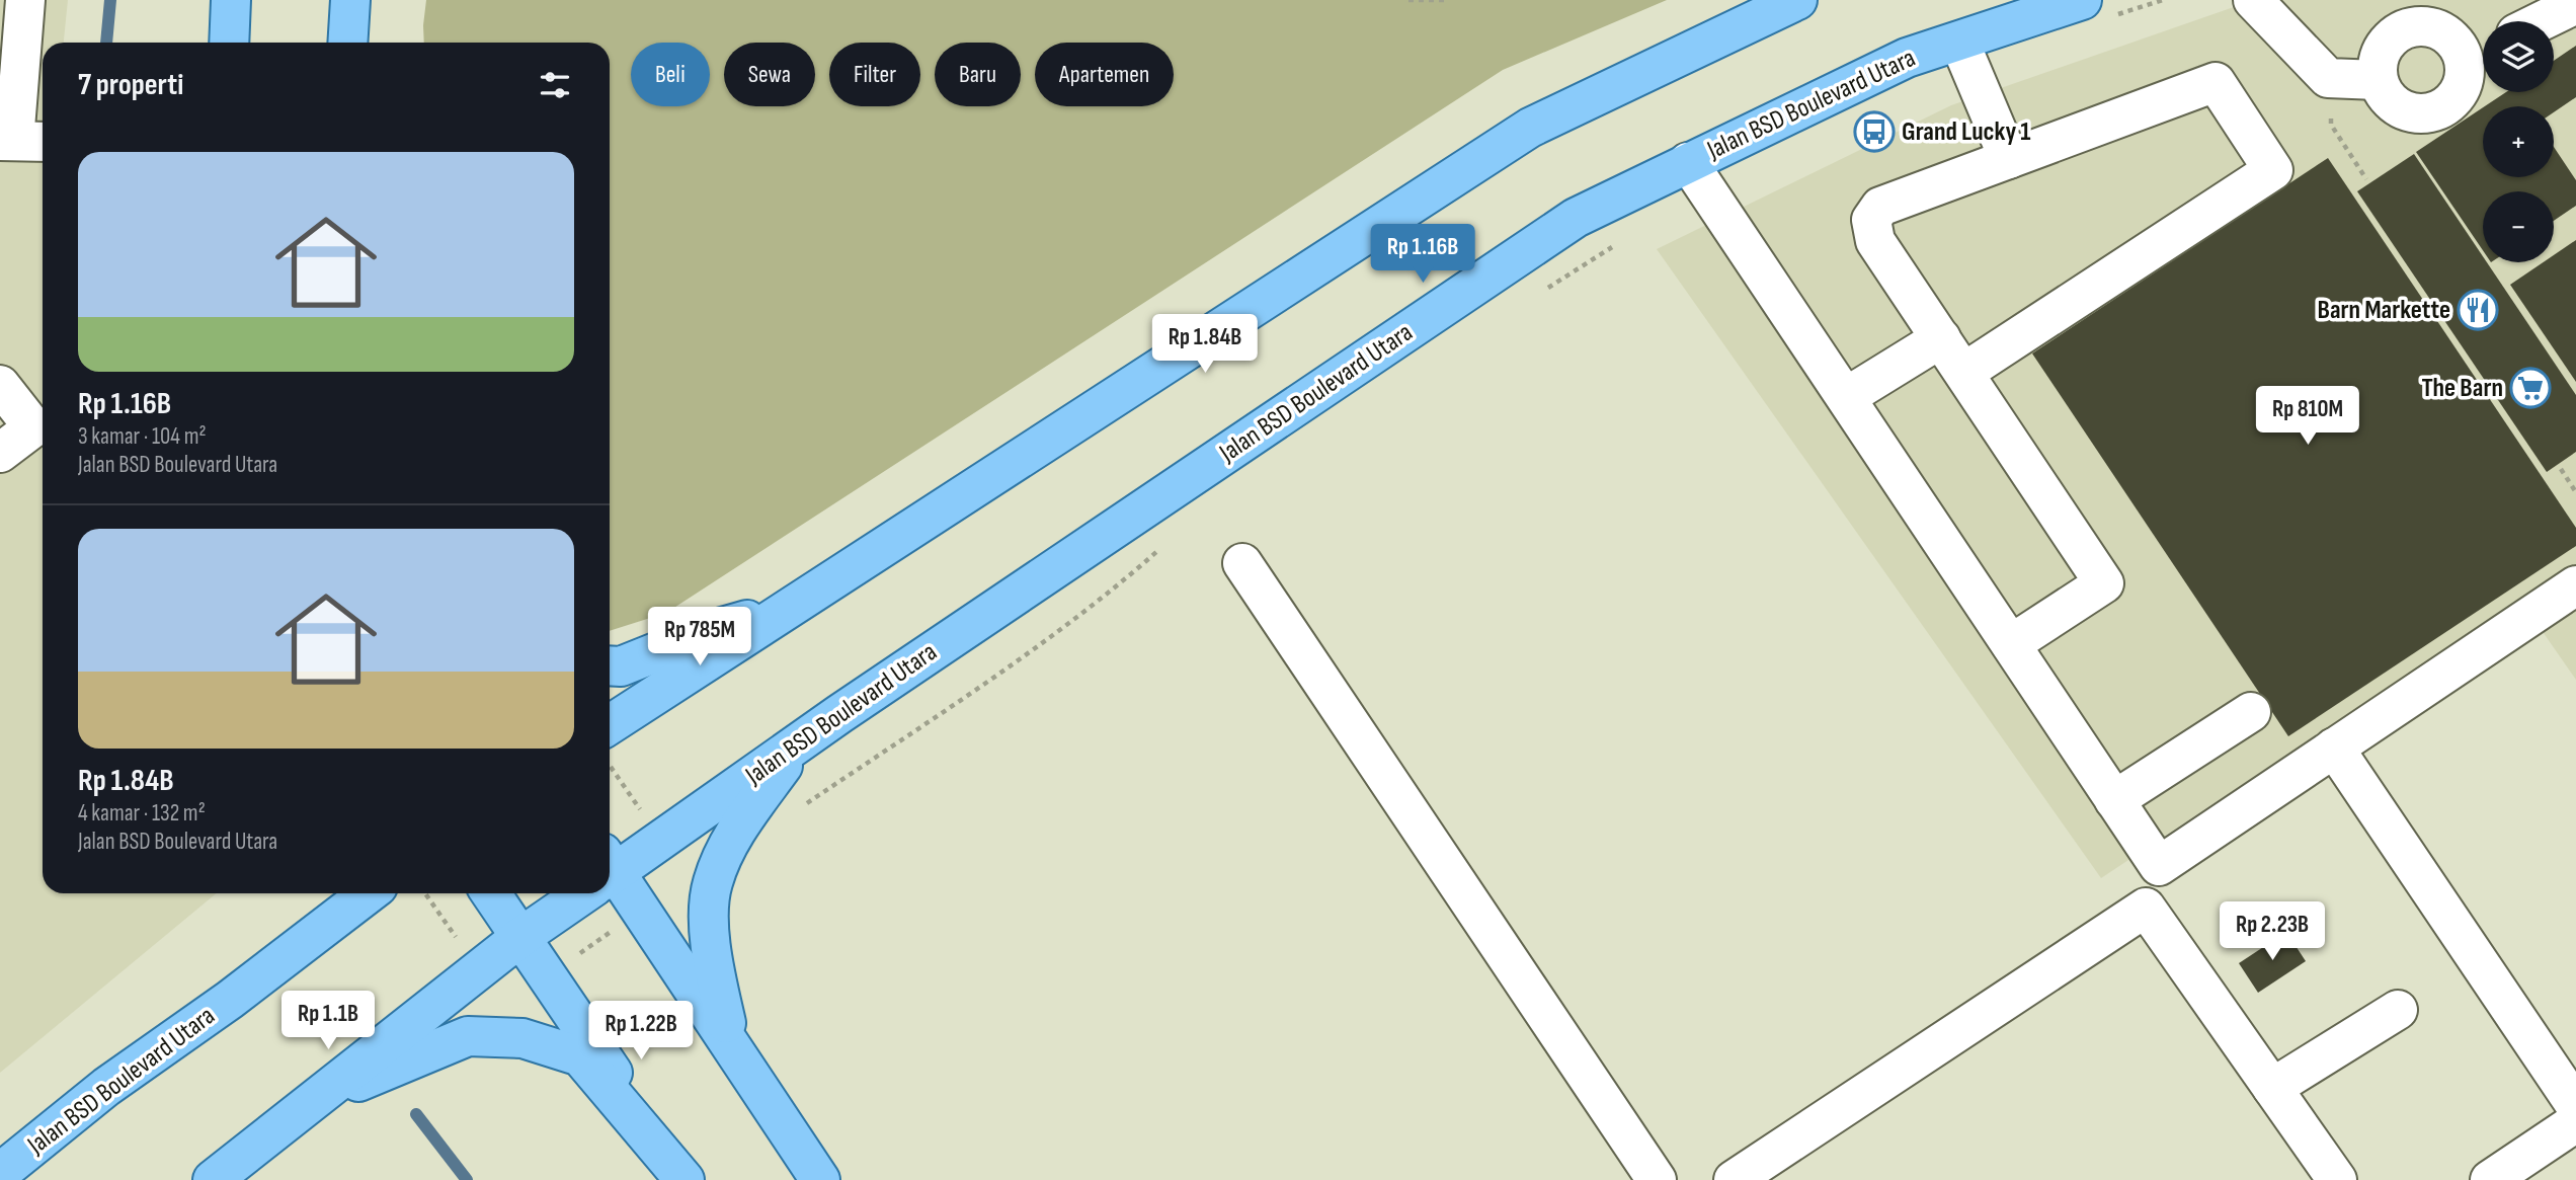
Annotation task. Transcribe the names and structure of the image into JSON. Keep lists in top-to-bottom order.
{
  "streets": {
    "main road": ["Jalan BSD Boulevard Utara"]
  },
  "places": {
    "bus stop": ["Grand Lucky 1"],
    "restaurant": ["Barn Markette"],
    "supermarket": ["The Barn"]
  },
  "page": {
    "map_buttons": ["+", "−"],
    "chip": [
      "Beli",
      "Sewa",
      "Filter",
      "Baru",
      "Apartemen"
    ],
    "heading": "7 properti",
    "list": [
      {
        "name": "Rp 1.16B",
        "note": "3 kamar · 104 m² · Jalan BSD Boulevard Utara"
      },
      {
        "name": "Rp 1.84B",
        "note": "4 kamar · 132 m² · Jalan BSD Boulevard Utara"
      }
    ],
    "price": [
      "Rp 1.16B",
      "Rp 1.84B",
      "Rp 810M",
      "Rp 785M",
      "Rp 2.23B",
      "Rp 1.1B",
      "Rp 1.22B"
    ]
  }
}
